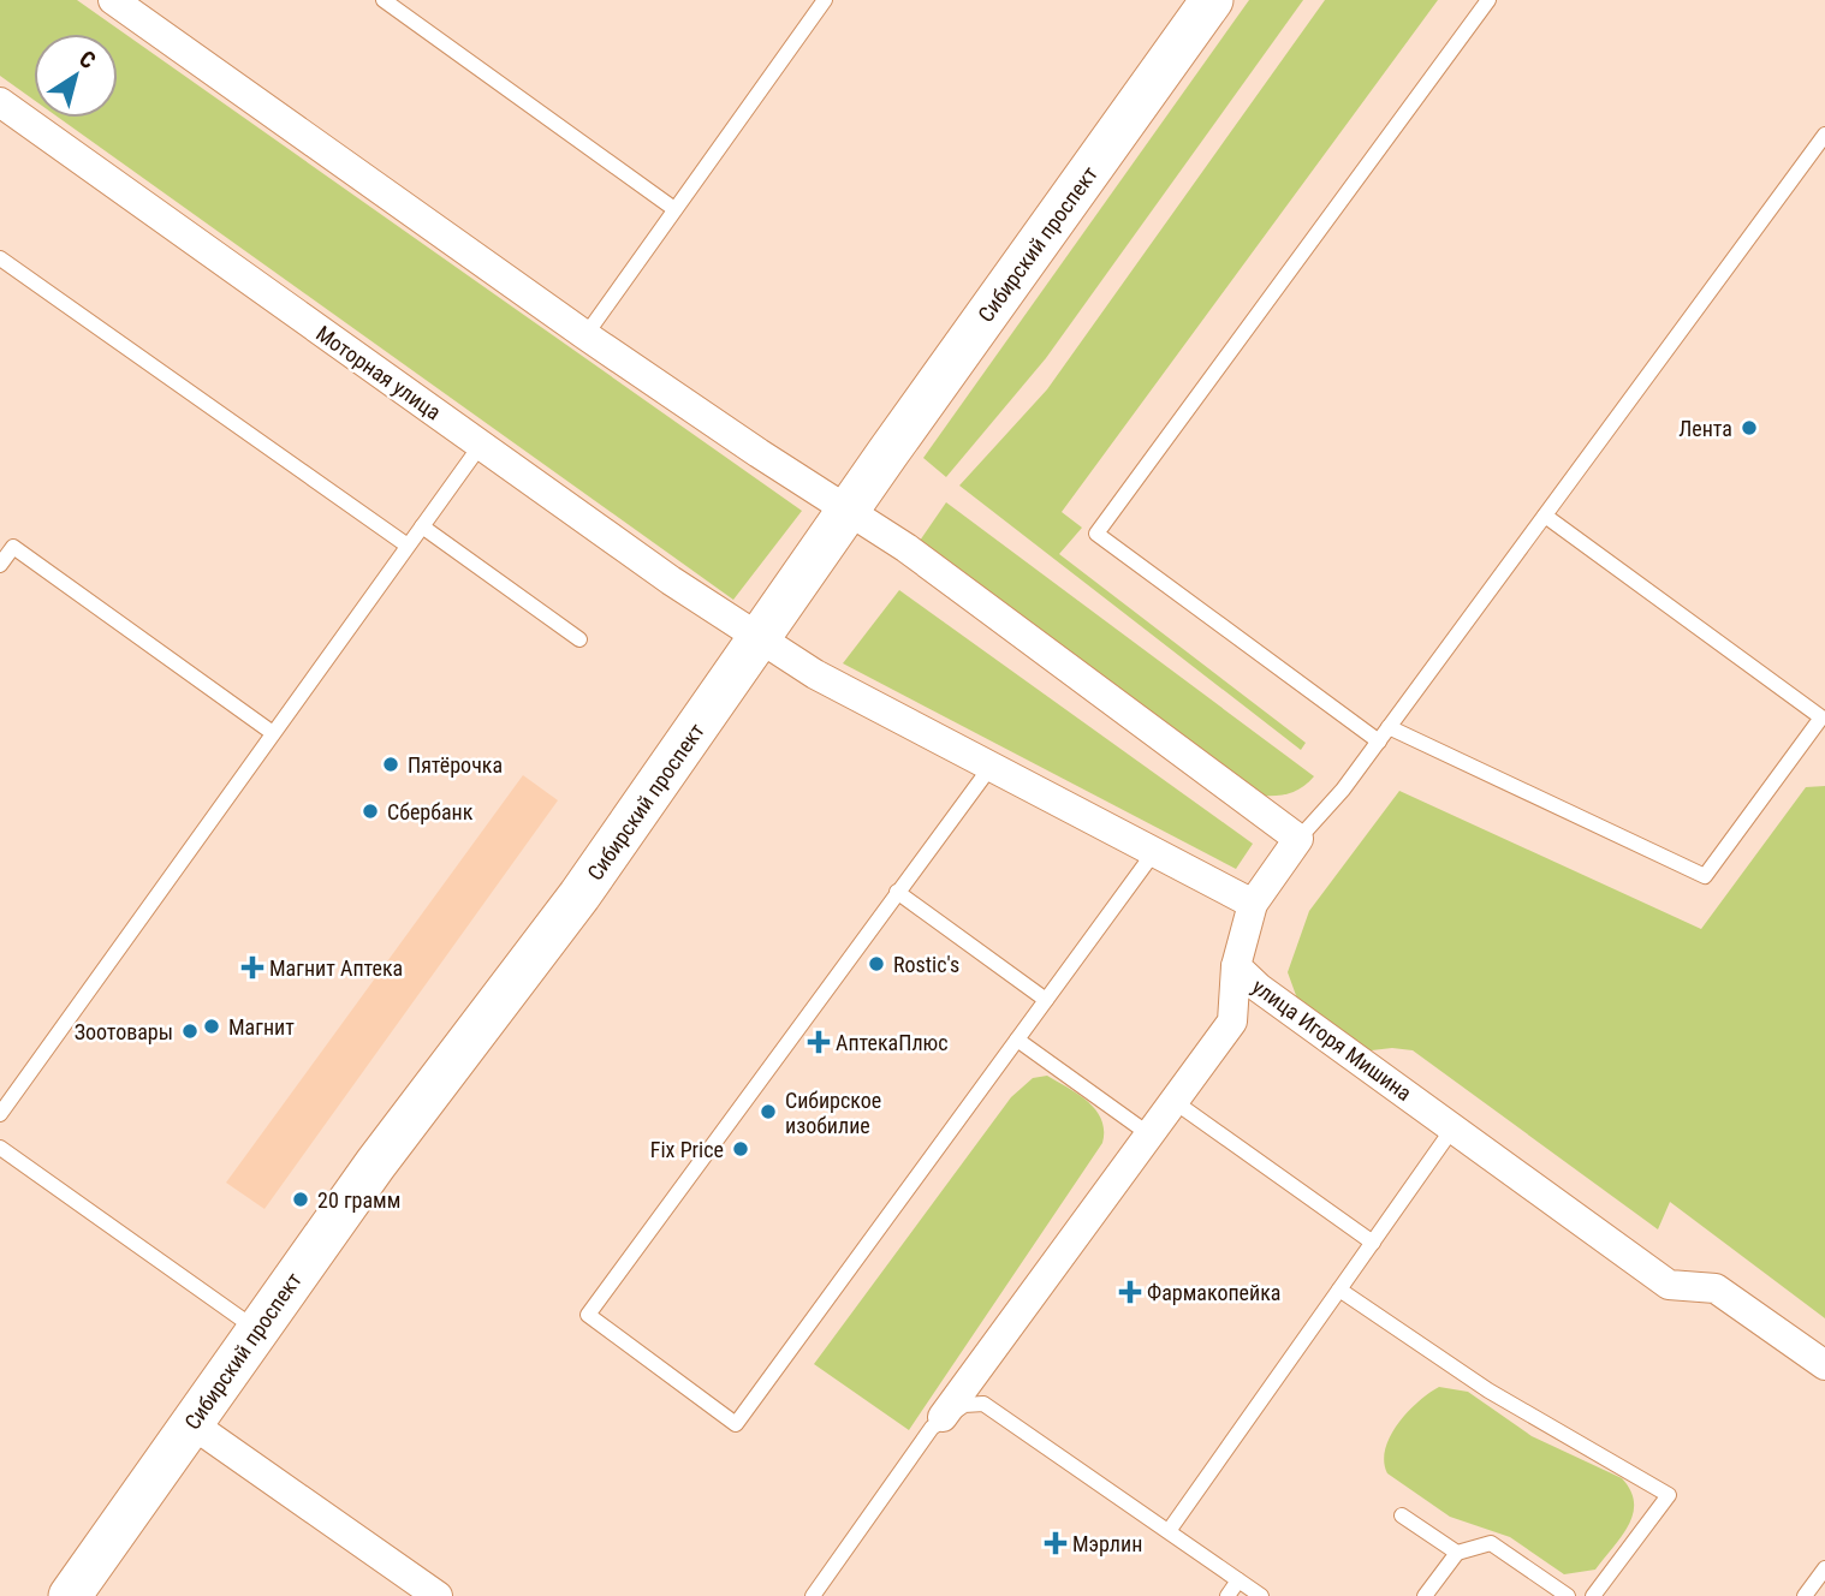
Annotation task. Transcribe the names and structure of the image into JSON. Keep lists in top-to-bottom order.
{
  "streets": {
    "main road": ["Сибирский проспект"],
    "street": ["Моторная улица", "улица Игоря Мишина"]
  },
  "crossings": [
    ["Сибирский проспект", "Моторная улица"]
  ],
  "places": {
    "other": [
      "Лента",
      "Пятёрочка",
      "Сбербанк",
      "Rostic's",
      "Магнит",
      "Зоотовары",
      "Сибирское изобилие",
      "Fix Price",
      "20 грамм"
    ],
    "health": [
      "Магнит Аптека",
      "АптекаПлюс",
      "Фармакопейка",
      "Мэрлин"
    ]
  },
  "north": "top right"
}
